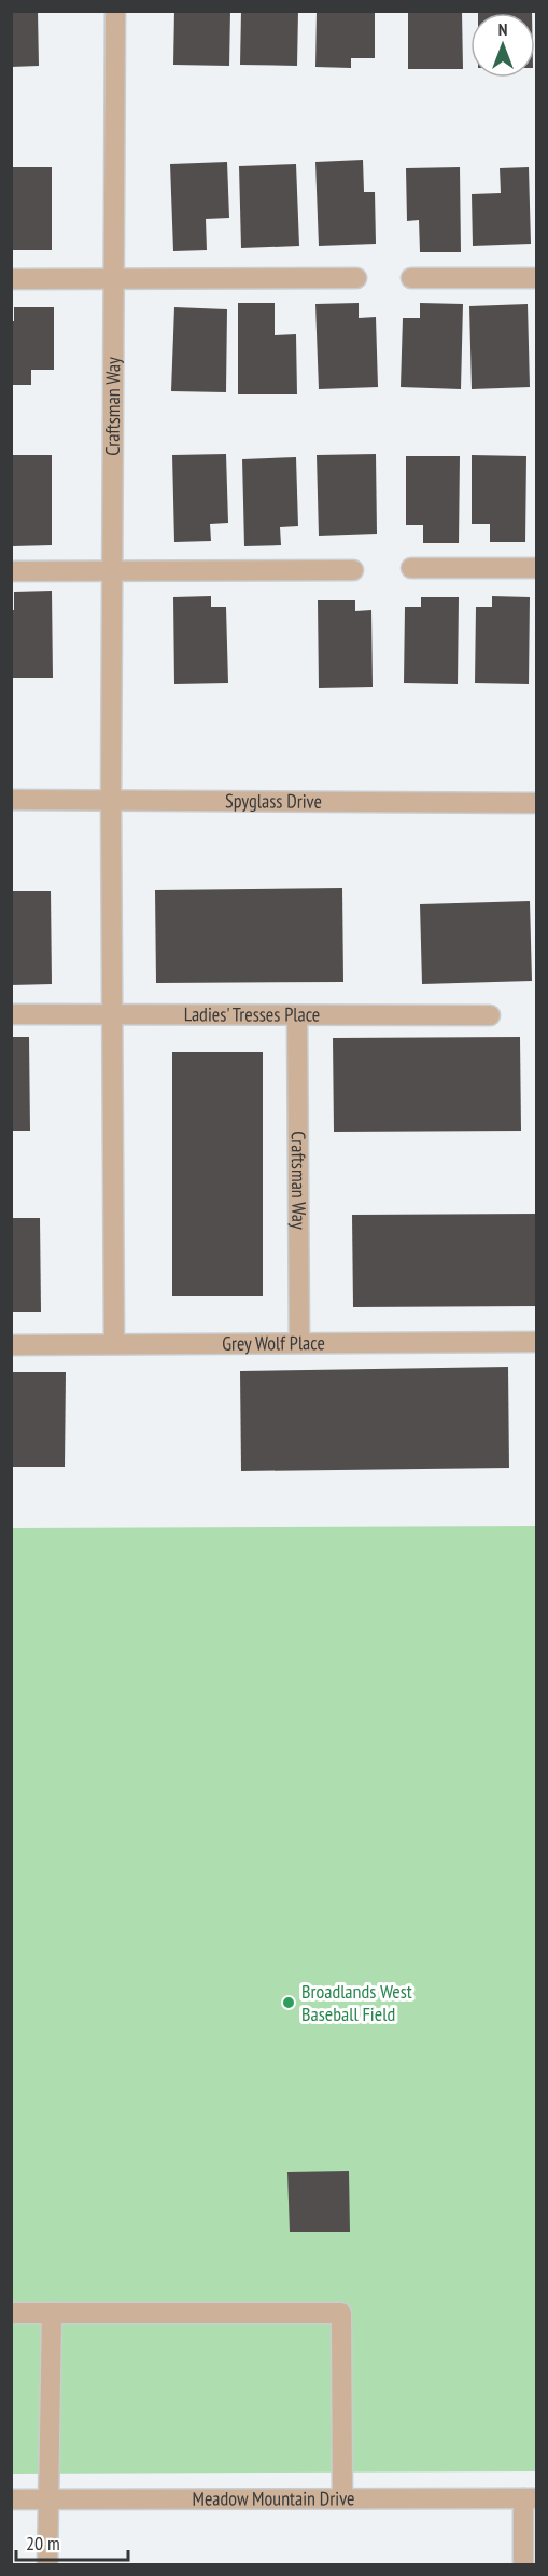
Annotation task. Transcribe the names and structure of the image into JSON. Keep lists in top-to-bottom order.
{
  "streets": {
    "street": [
      "Craftsman Way",
      "Spyglass Drive",
      "Ladies' Tresses Place",
      "Grey Wolf Place",
      "Meadow Mountain Drive"
    ]
  },
  "crossings": [
    ["Craftsman Way", "Spyglass Drive"],
    ["Craftsman Way", "Ladies' Tresses Place"],
    ["Craftsman Way", "Grey Wolf Place"]
  ],
  "places": ["Broadlands West Baseball Field"],
  "scale_bar": "20 m",
  "north": "top"
}
